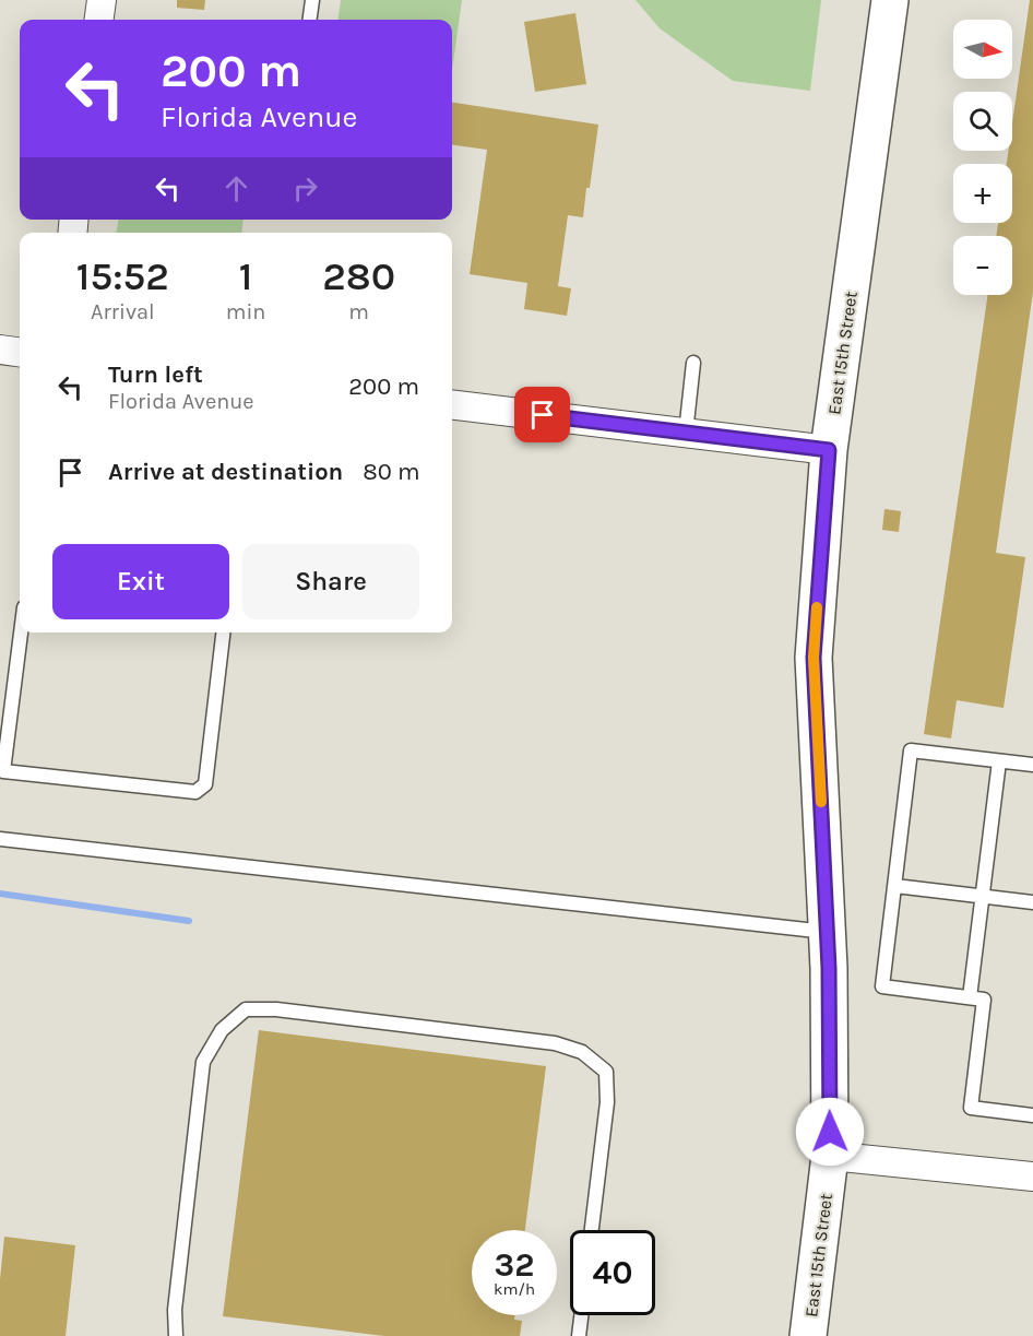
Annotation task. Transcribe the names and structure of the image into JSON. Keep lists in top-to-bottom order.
{
  "streets": {
    "street": ["East 15th Street"]
  },
  "north": "right",
  "page": {
    "map_buttons": ["+", "−"],
    "turn": ["200 m", "Florida Avenue"],
    "eta": [
      "15:52",
      "Arrival",
      "1",
      "min",
      "280",
      "m"
    ],
    "list": [
      {
        "name": "Turn left",
        "note": "Florida Avenue",
        "value": "200 m"
      },
      {
        "name": "Arrive at destination",
        "value": "80 m"
      }
    ],
    "buttons": ["Exit", "Share"],
    "speed": "32 km/h",
    "limit": "40"
  }
}
